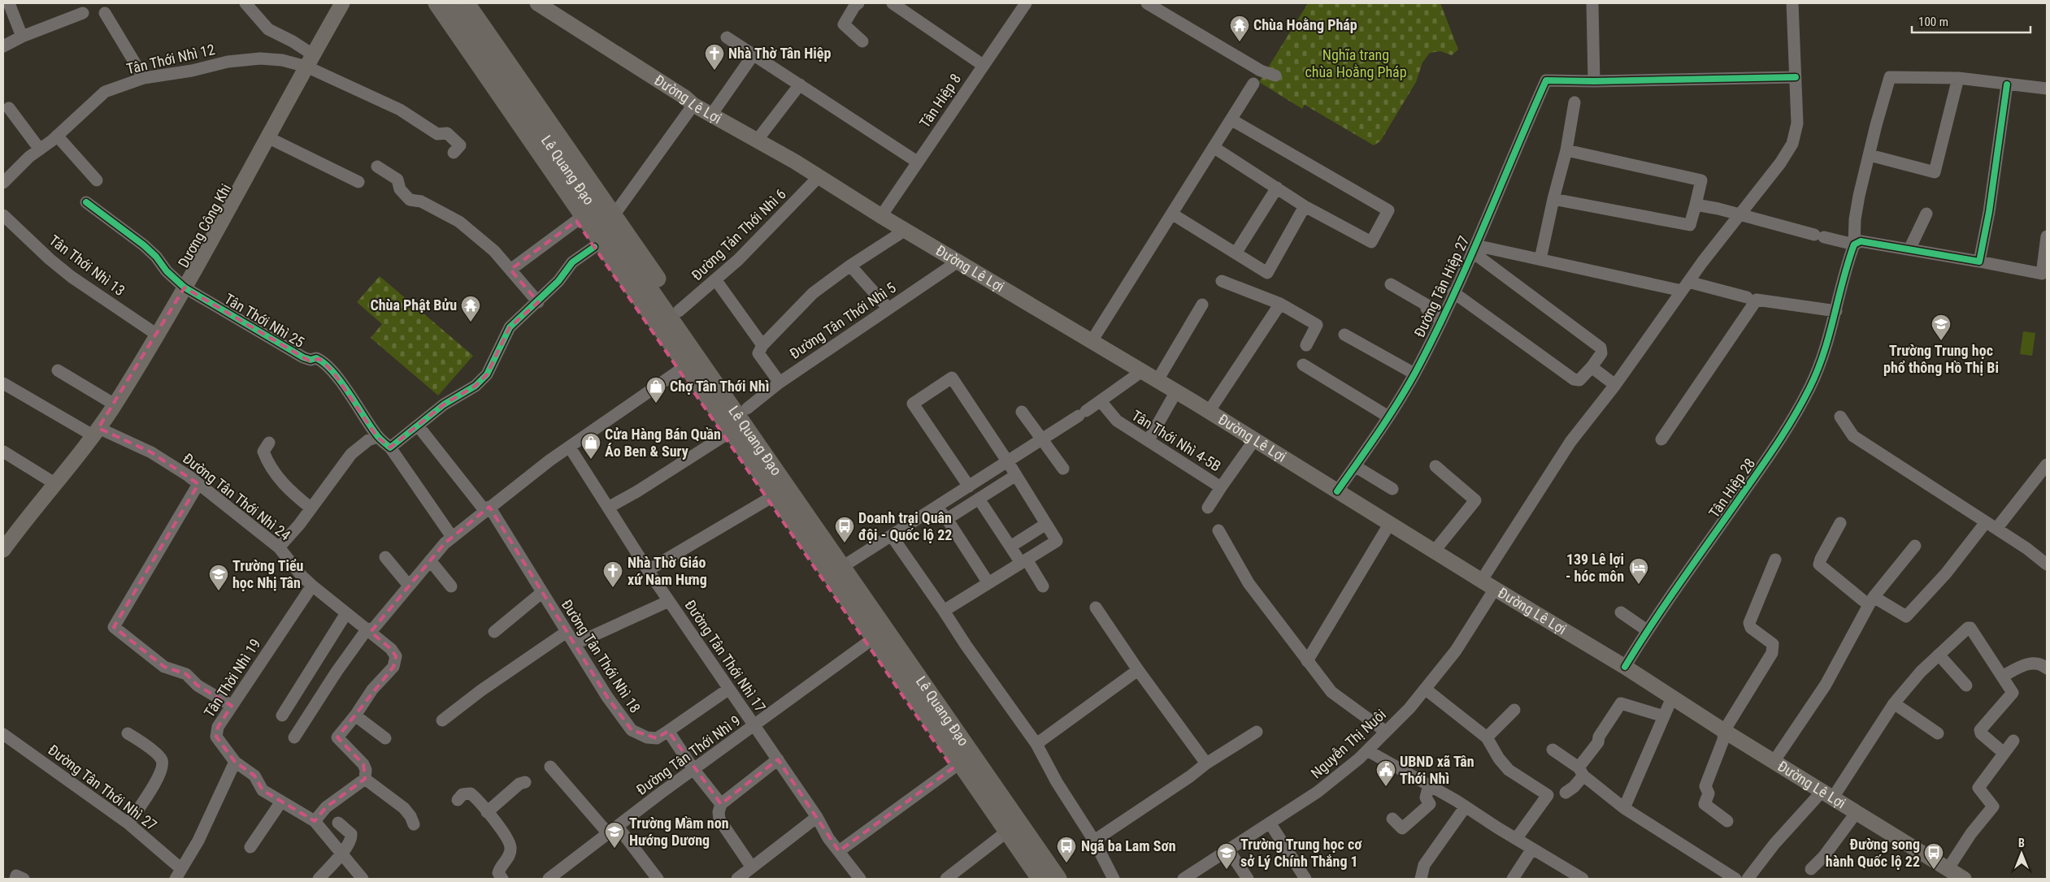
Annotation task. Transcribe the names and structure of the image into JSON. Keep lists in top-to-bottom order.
{
  "streets": {
    "highway": ["Lê Quang Đạo"],
    "main road": ["Đường Lê Lợi", "Dương Công Khi"],
    "street": [
      "Tân Thới Nhì 12",
      "Tân Hiệp 8",
      "Đường Tản Thới Nhì 6",
      "Tân Thới Nhì 13",
      "Đường Tân Hiệp 27",
      "Tân Thới Nhì 25",
      "Đường Tân Thới Nhì 5",
      "Tân Thới Nhì 4-5B",
      "Tân Hiệp 28",
      "Đường Tân Thới Nhì 24",
      "Đường Tân Thới Nhì 18",
      "Đường Tân Thới Nhì 17",
      "Tân Thời Nhì 19",
      "Nguyễn Thị Nuôi",
      "Đường Tân Thới Nhì 9",
      "Đường Tân Thới Nhì 27"
    ]
  },
  "crossings": [
    ["Tân Thới Nhì 12", "Dương Công Khi"],
    ["Đường Lê Lợi", "Tân Hiệp 8"],
    ["Đường Lê Lợi", "Đường Tản Thới Nhì 6"],
    ["Đường Lê Lợi", "Đường Tân Hiệp 27"],
    ["Đường Lê Lợi", "Đường Tân Thới Nhì 5"],
    ["Đường Lê Lợi", "Tân Hiệp 28"],
    ["Đường Lê Lợi", "Nguyễn Thị Nuôi"],
    ["Lê Quang Đạo", "Đường Tản Thới Nhì 6"],
    ["Lê Quang Đạo", "Đường Tân Thới Nhì 5"],
    ["Lê Quang Đạo", "Đường Tân Thới Nhì 9"],
    ["Dương Công Khi", "Tân Thới Nhì 13"],
    ["Dương Công Khi", "Tân Thới Nhì 25"],
    ["Dương Công Khi", "Đường Tân Thới Nhì 24"],
    ["Đường Tân Thới Nhì 24", "Tân Thời Nhì 19"],
    ["Đường Tân Thới Nhì 17", "Đường Tân Thới Nhì 9"]
  ],
  "parks": ["Nghĩa trang chùa Hoằng Pháp"],
  "places": {
    "temple": ["Chùa Hoằng Pháp", "Chùa Phật Bửu"],
    "church": ["Nhà Thờ Tân Hiệp", "Nhà Thờ Giáo xứ Nam Hưng"],
    "school or university": [
      "Trường Trung học phổ thông Hồ Thị Bi",
      "Trường Tiểu học Nhị Tân",
      "Trường Mầm non Hướng Dương",
      "Trường Trung học cơ sở Lý Chính Thắng 1"
    ],
    "shop": ["Chợ Tân Thới Nhì", "Cửa Hàng Bán Quần Áo Ben & Sury"],
    "bus stop": ["Doanh trại Quân đội - Quốc lộ 22", "Ngã ba Lam Sơn", "Đường song hành Quốc lộ 22"],
    "hotel": ["139 Lê lợi - hóc môn"],
    "public building": ["UBND xã Tân Thới Nhì"]
  },
  "scale_bar": "100 m",
  "north": "top"
}
